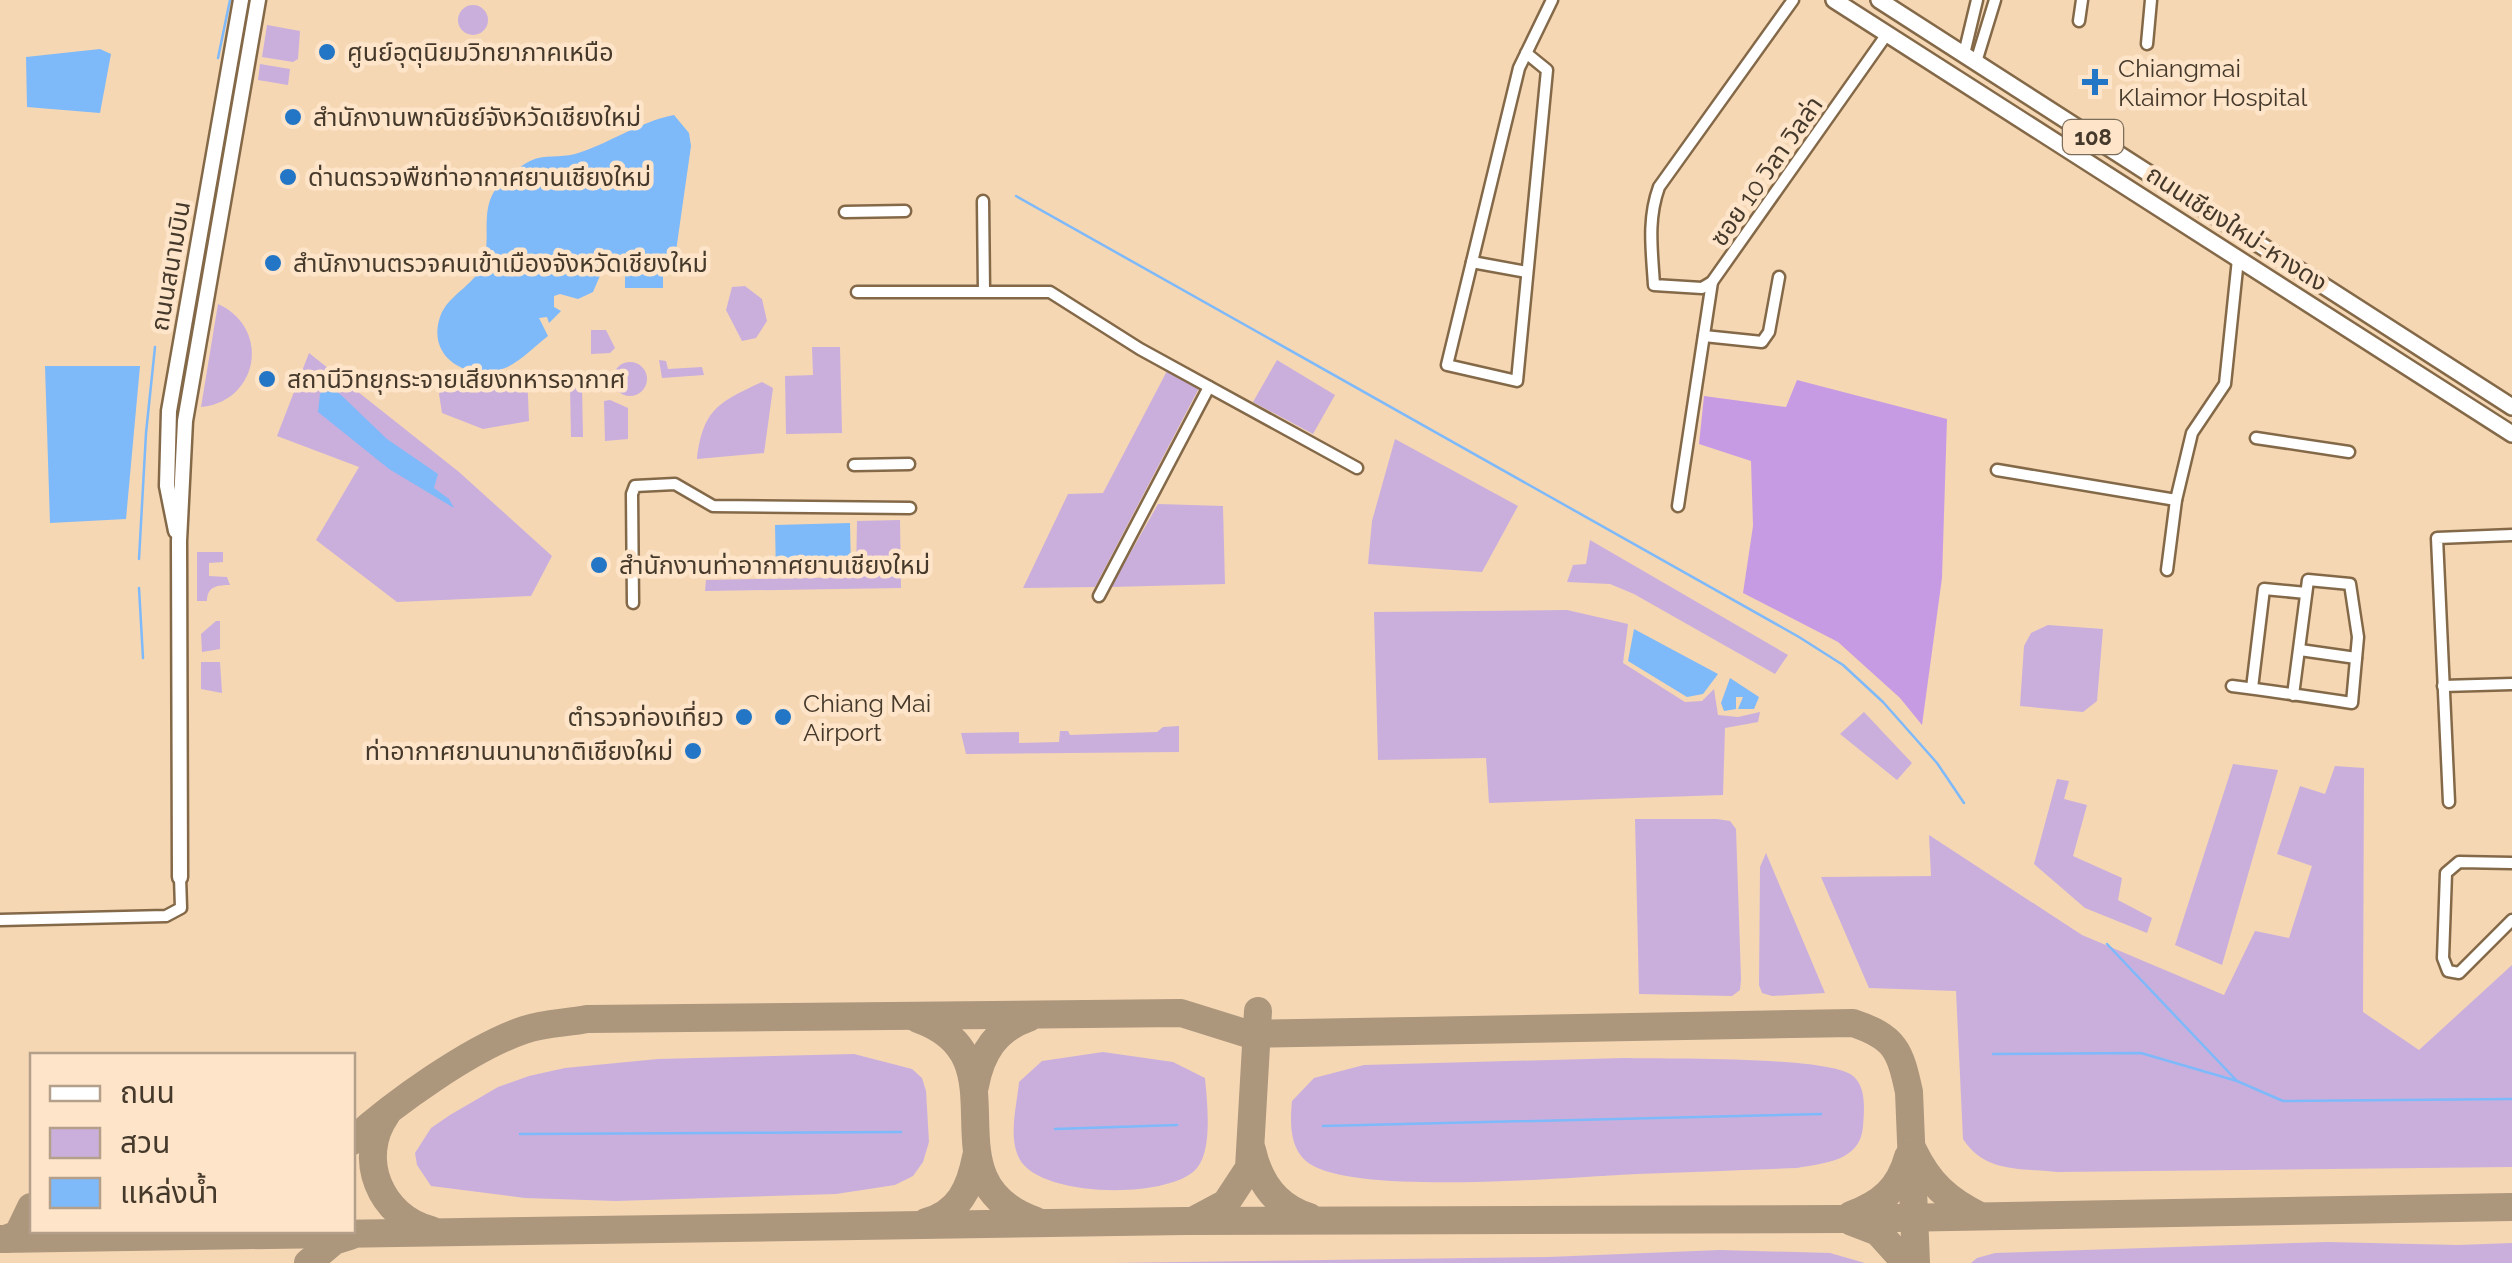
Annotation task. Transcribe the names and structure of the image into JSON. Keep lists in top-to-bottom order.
{
  "streets": {
    "main road": ["108", "ถนนเชียงใหม่-หางดง", "ถนนสนามบิน"],
    "street": ["ซอย 10 วิลา วิลล่า"]
  },
  "crossings": [
    ["ซอย 10 วิลา วิลล่า", "ถนนเชียงใหม่-หางดง"]
  ],
  "places": {
    "other": [
      "ศูนย์อุตุนิยมวิทยาภาคเหนือ",
      "สำนักงานพาณิชย์จังหวัดเชียงใหม่",
      "ด่านตรวจพืชท่าอากาศยานเชียงใหม่",
      "สำนักงานตรวจคนเข้าเมืองจังหวัดเชียงใหม่",
      "สถานีวิทยุกระจายเสียงทหารอากาศ",
      "สำนักงานท่าอากาศยานเชียงใหม่",
      "ตำรวจท่องเที่ยว",
      "Chiang Mai Airport",
      "ท่าอากาศยานนานาชาติเชียงใหม่"
    ],
    "health": ["Chiangmai Klaimor Hospital"]
  },
  "legend": ["ถนน", "สวน", "แหล่งน้ำ"]
}
